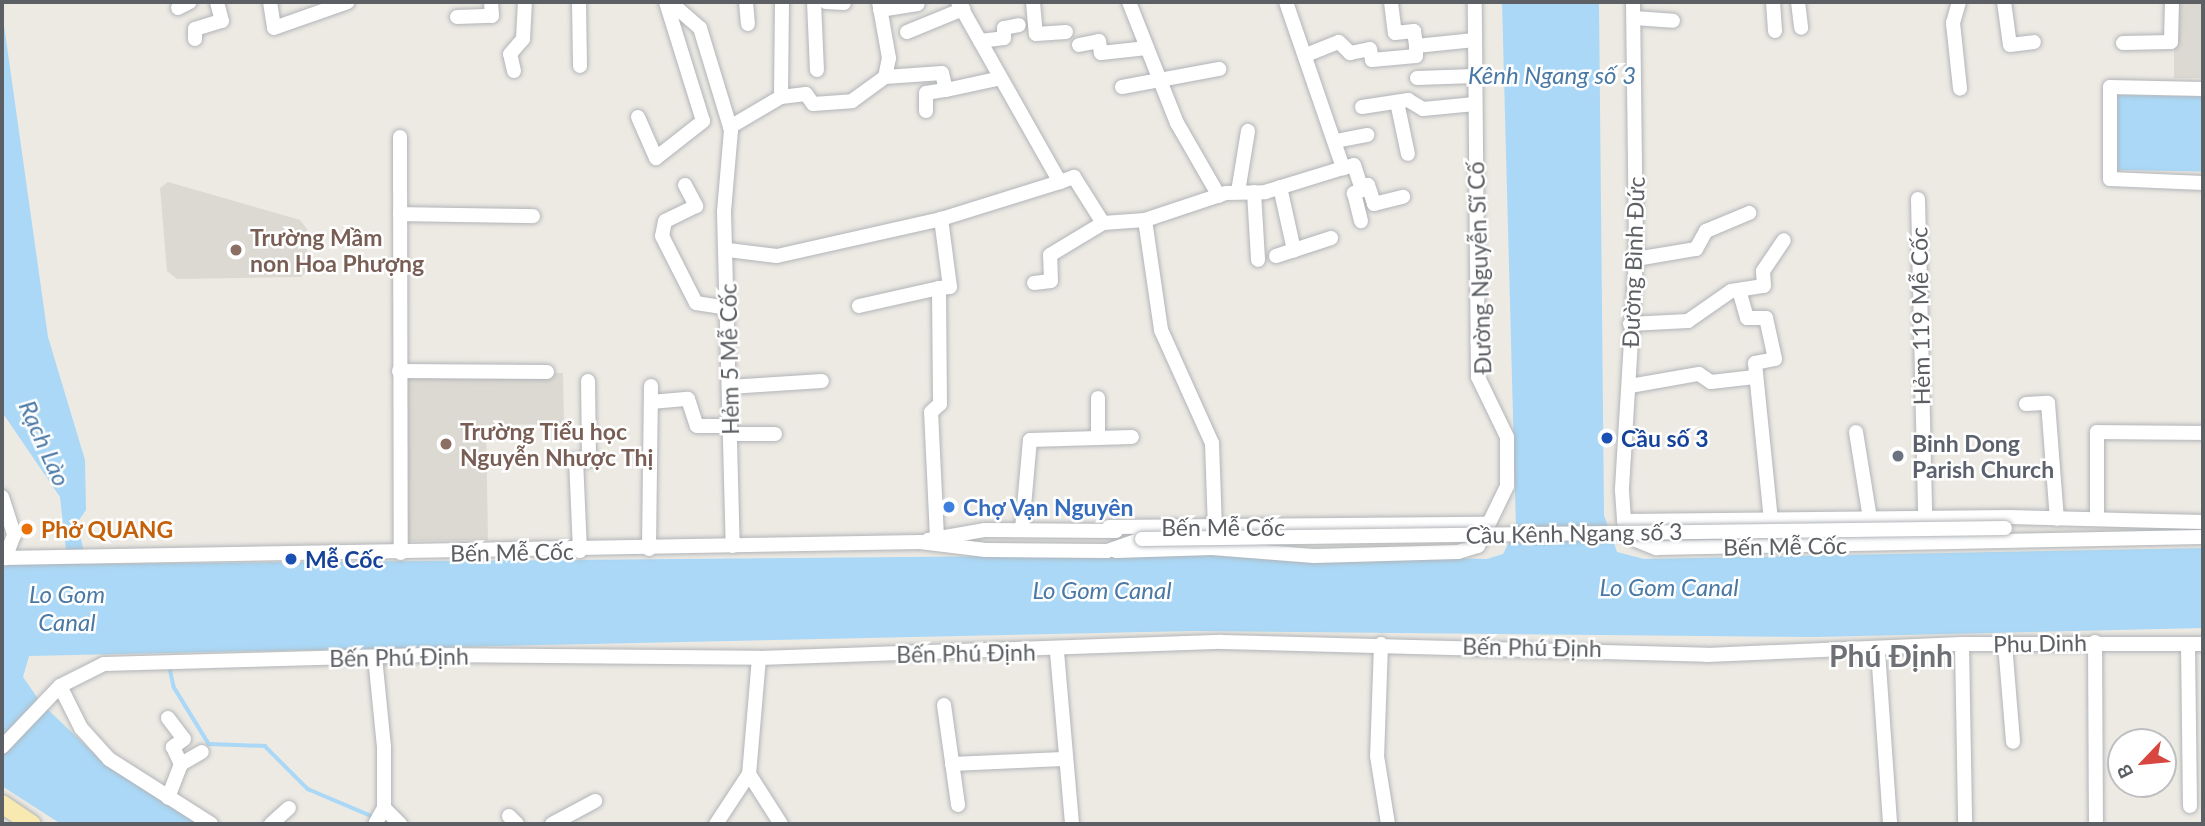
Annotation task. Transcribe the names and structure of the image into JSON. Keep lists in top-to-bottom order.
{
  "streets": {
    "street": [
      "Đường Bình Đức",
      "Đường Nguyễn Sĩ Cố",
      "Hẻm 119 Mễ Cốc",
      "Hẻm 5 Mễ Cốc",
      "Bến Mễ Cốc",
      "Cầu Kênh Ngang số 3",
      "Phu Dinh",
      "Bến Phú Định"
    ]
  },
  "crossings": [
    ["Đường Bình Đức", "Bến Mễ Cốc"],
    ["Đường Nguyễn Sĩ Cố", "Bến Mễ Cốc"],
    ["Hẻm 119 Mễ Cốc", "Bến Mễ Cốc"],
    ["Hẻm 5 Mễ Cốc", "Bến Mễ Cốc"],
    ["Bến Mễ Cốc", "Cầu Kênh Ngang số 3"],
    ["Phu Dinh", "Bến Phú Định"]
  ],
  "districts": ["Phú Định"],
  "water": ["Kênh Ngang số 3", "Rạch Lào", "Lo Gom Canal"],
  "places": [
    "Trường Mầm non Hoa Phượng",
    "Cầu số 3",
    "Trường Tiểu học Nguyễn Nhược Thị",
    "Binh Dong Parish Church",
    "Chợ Vạn Nguyên",
    "Phở QUANG",
    "Mễ Cốc"
  ],
  "north": "bottom left"
}
